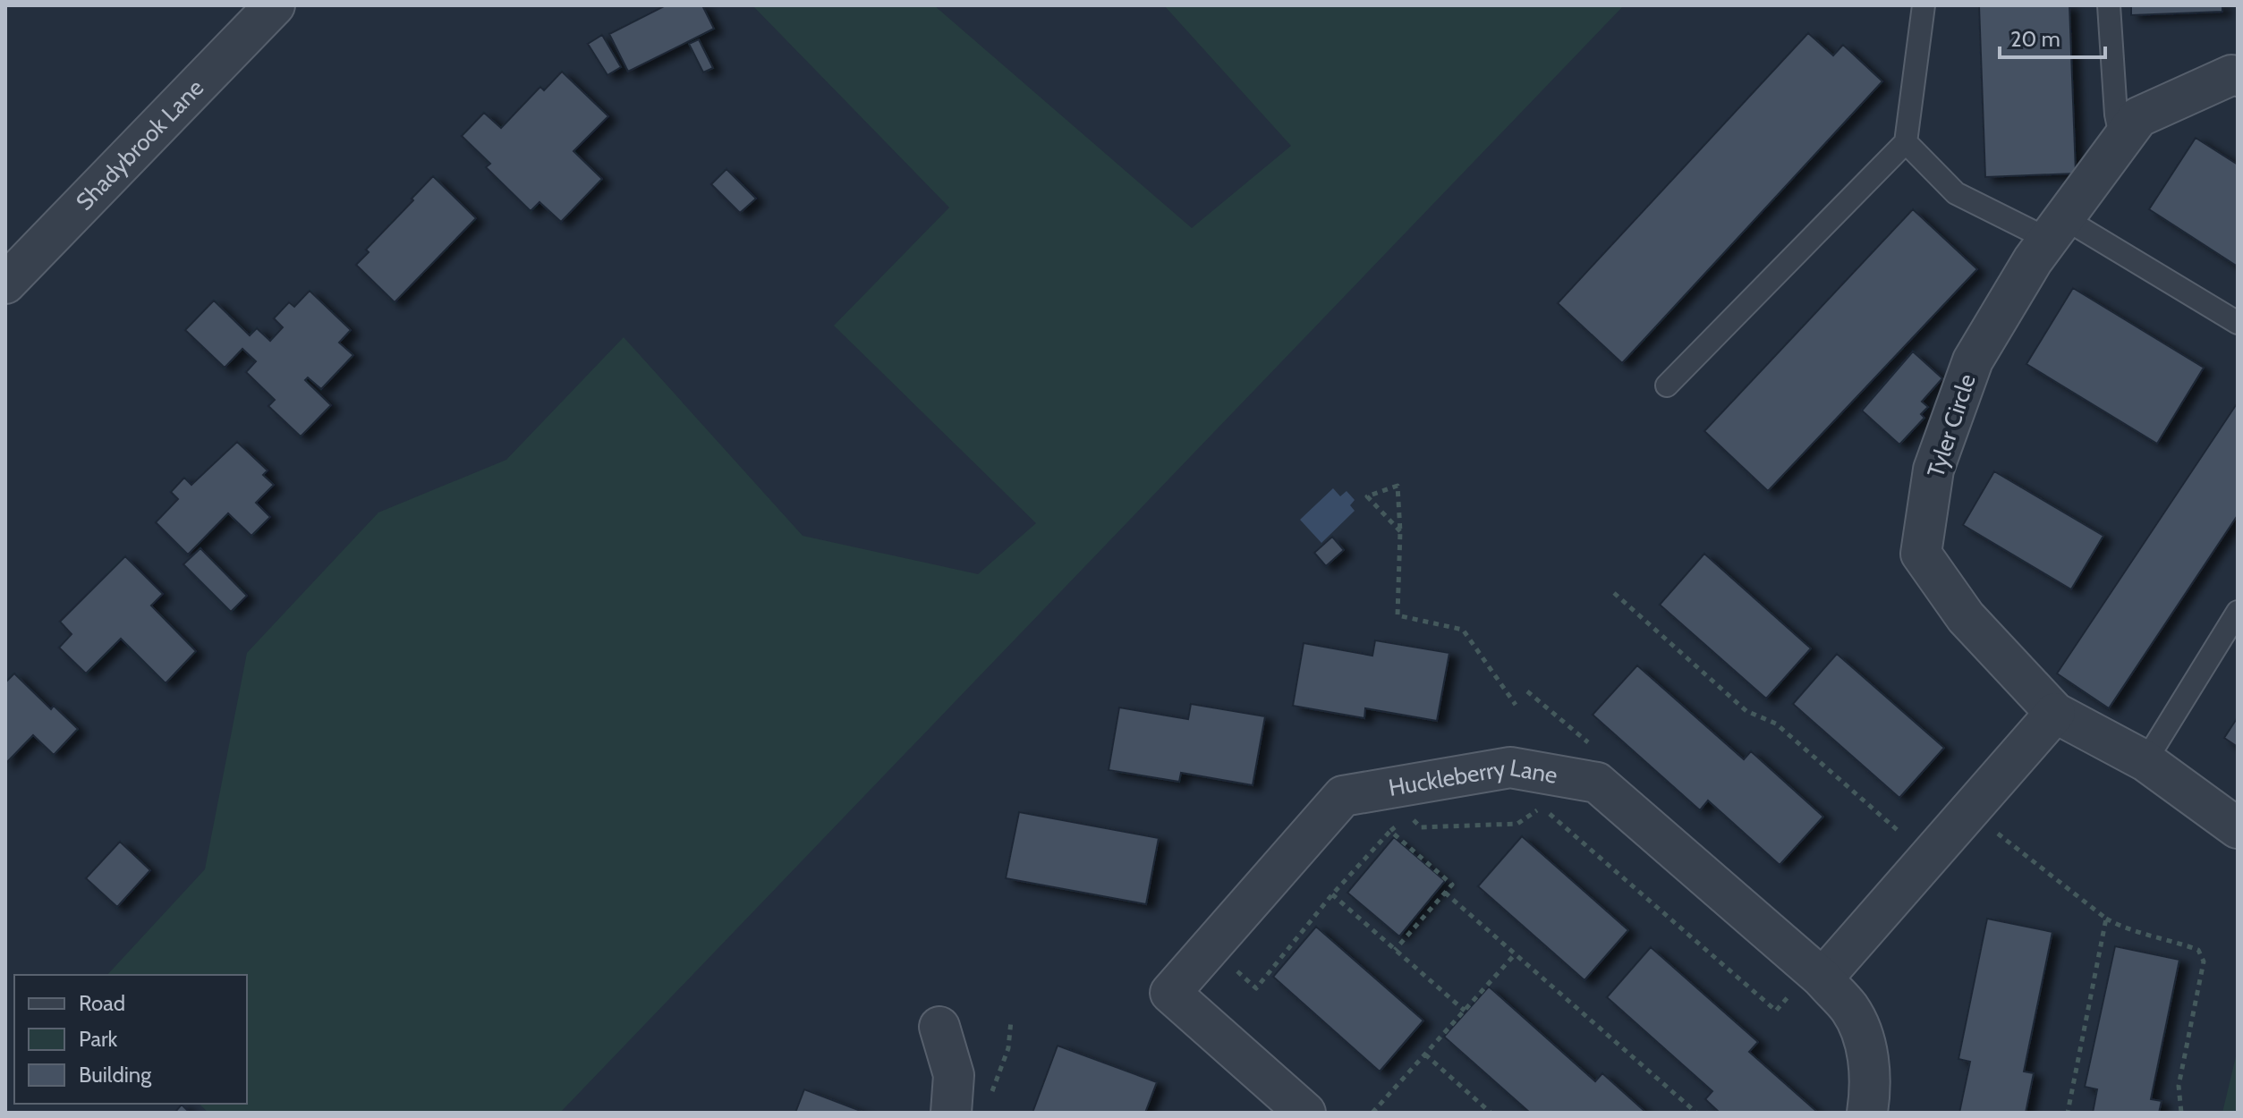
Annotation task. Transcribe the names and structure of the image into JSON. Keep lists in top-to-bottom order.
{
  "streets": {
    "street": ["Shadybrook Lane", "Tyler Circle", "Huckleberry Lane"]
  },
  "legend": ["Road", "Park", "Building"],
  "scale_bar": "20 m"
}
